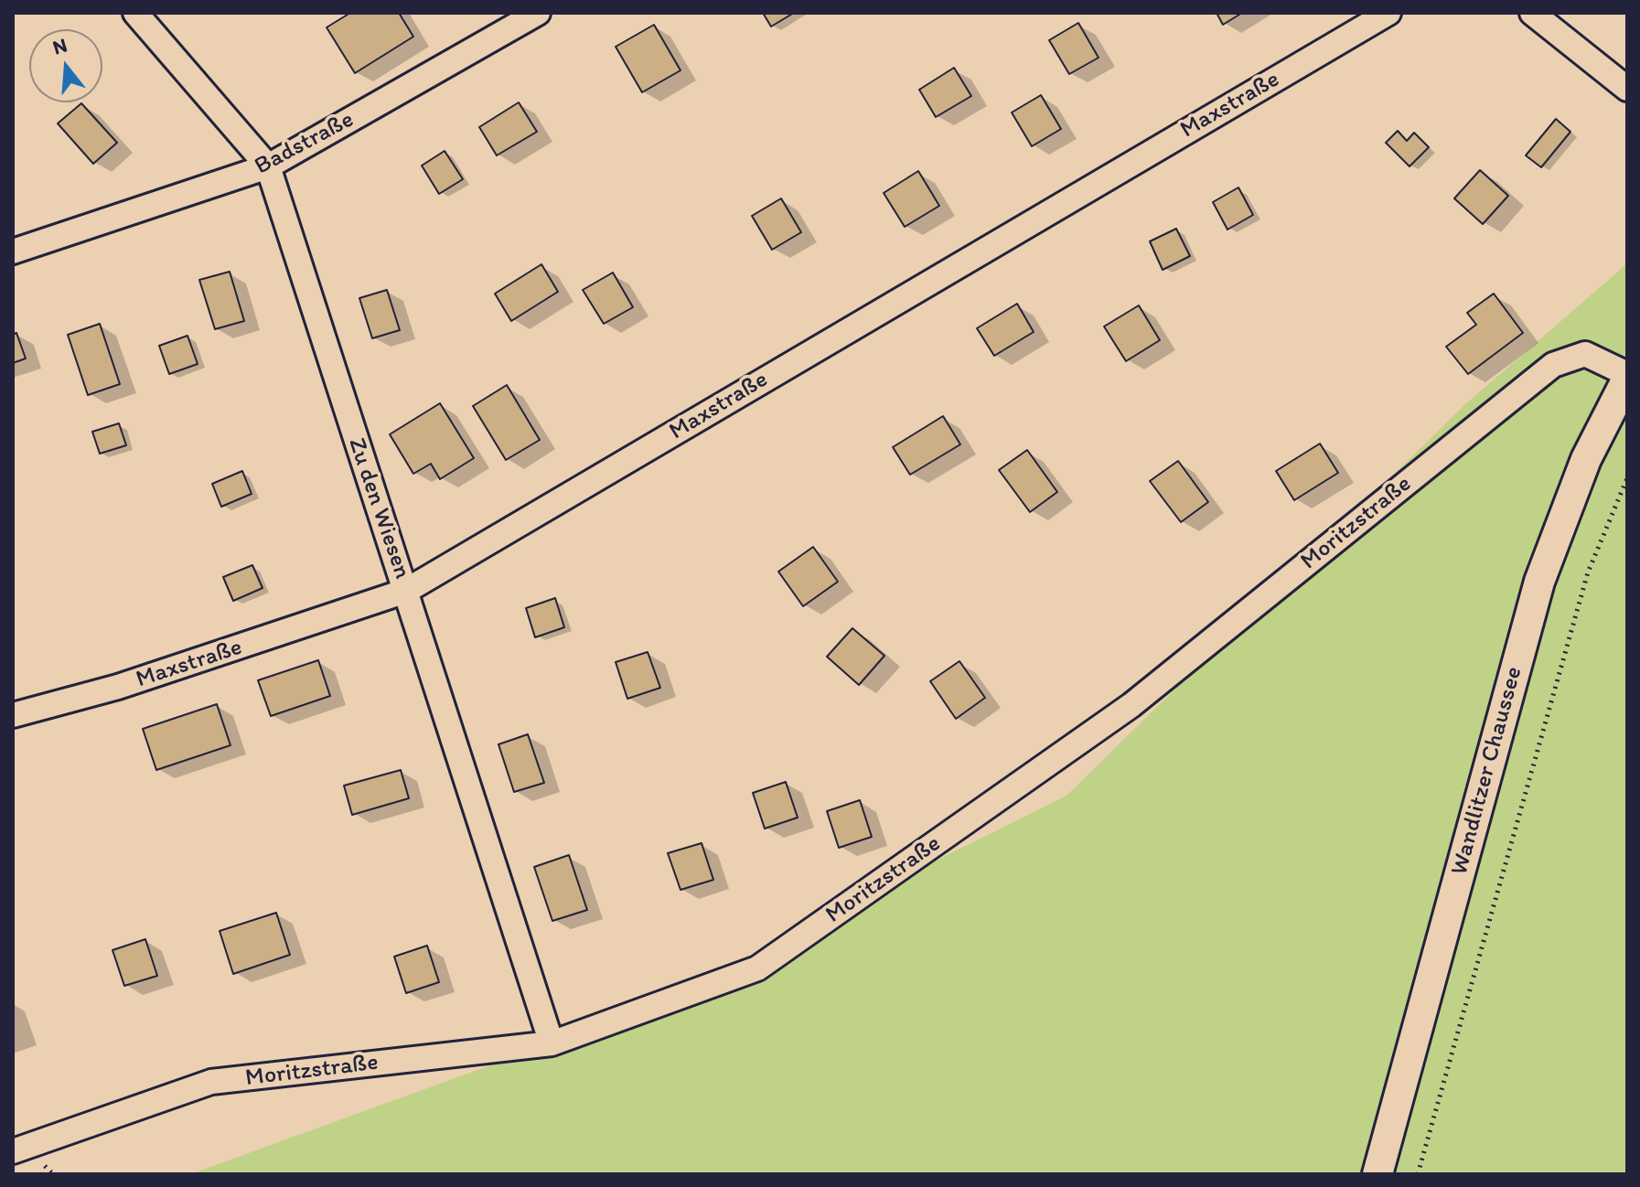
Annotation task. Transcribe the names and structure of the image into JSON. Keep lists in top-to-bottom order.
{
  "streets": {
    "street": [
      "Maxstraße",
      "Badstraße",
      "Zu den Wiesen",
      "Moritzstraße",
      "Wandlitzer Chaussee"
    ]
  },
  "crossings": [
    ["Maxstraße", "Zu den Wiesen"],
    ["Badstraße", "Zu den Wiesen"],
    ["Zu den Wiesen", "Moritzstraße"],
    ["Moritzstraße", "Wandlitzer Chaussee"]
  ],
  "north": "top"
}
